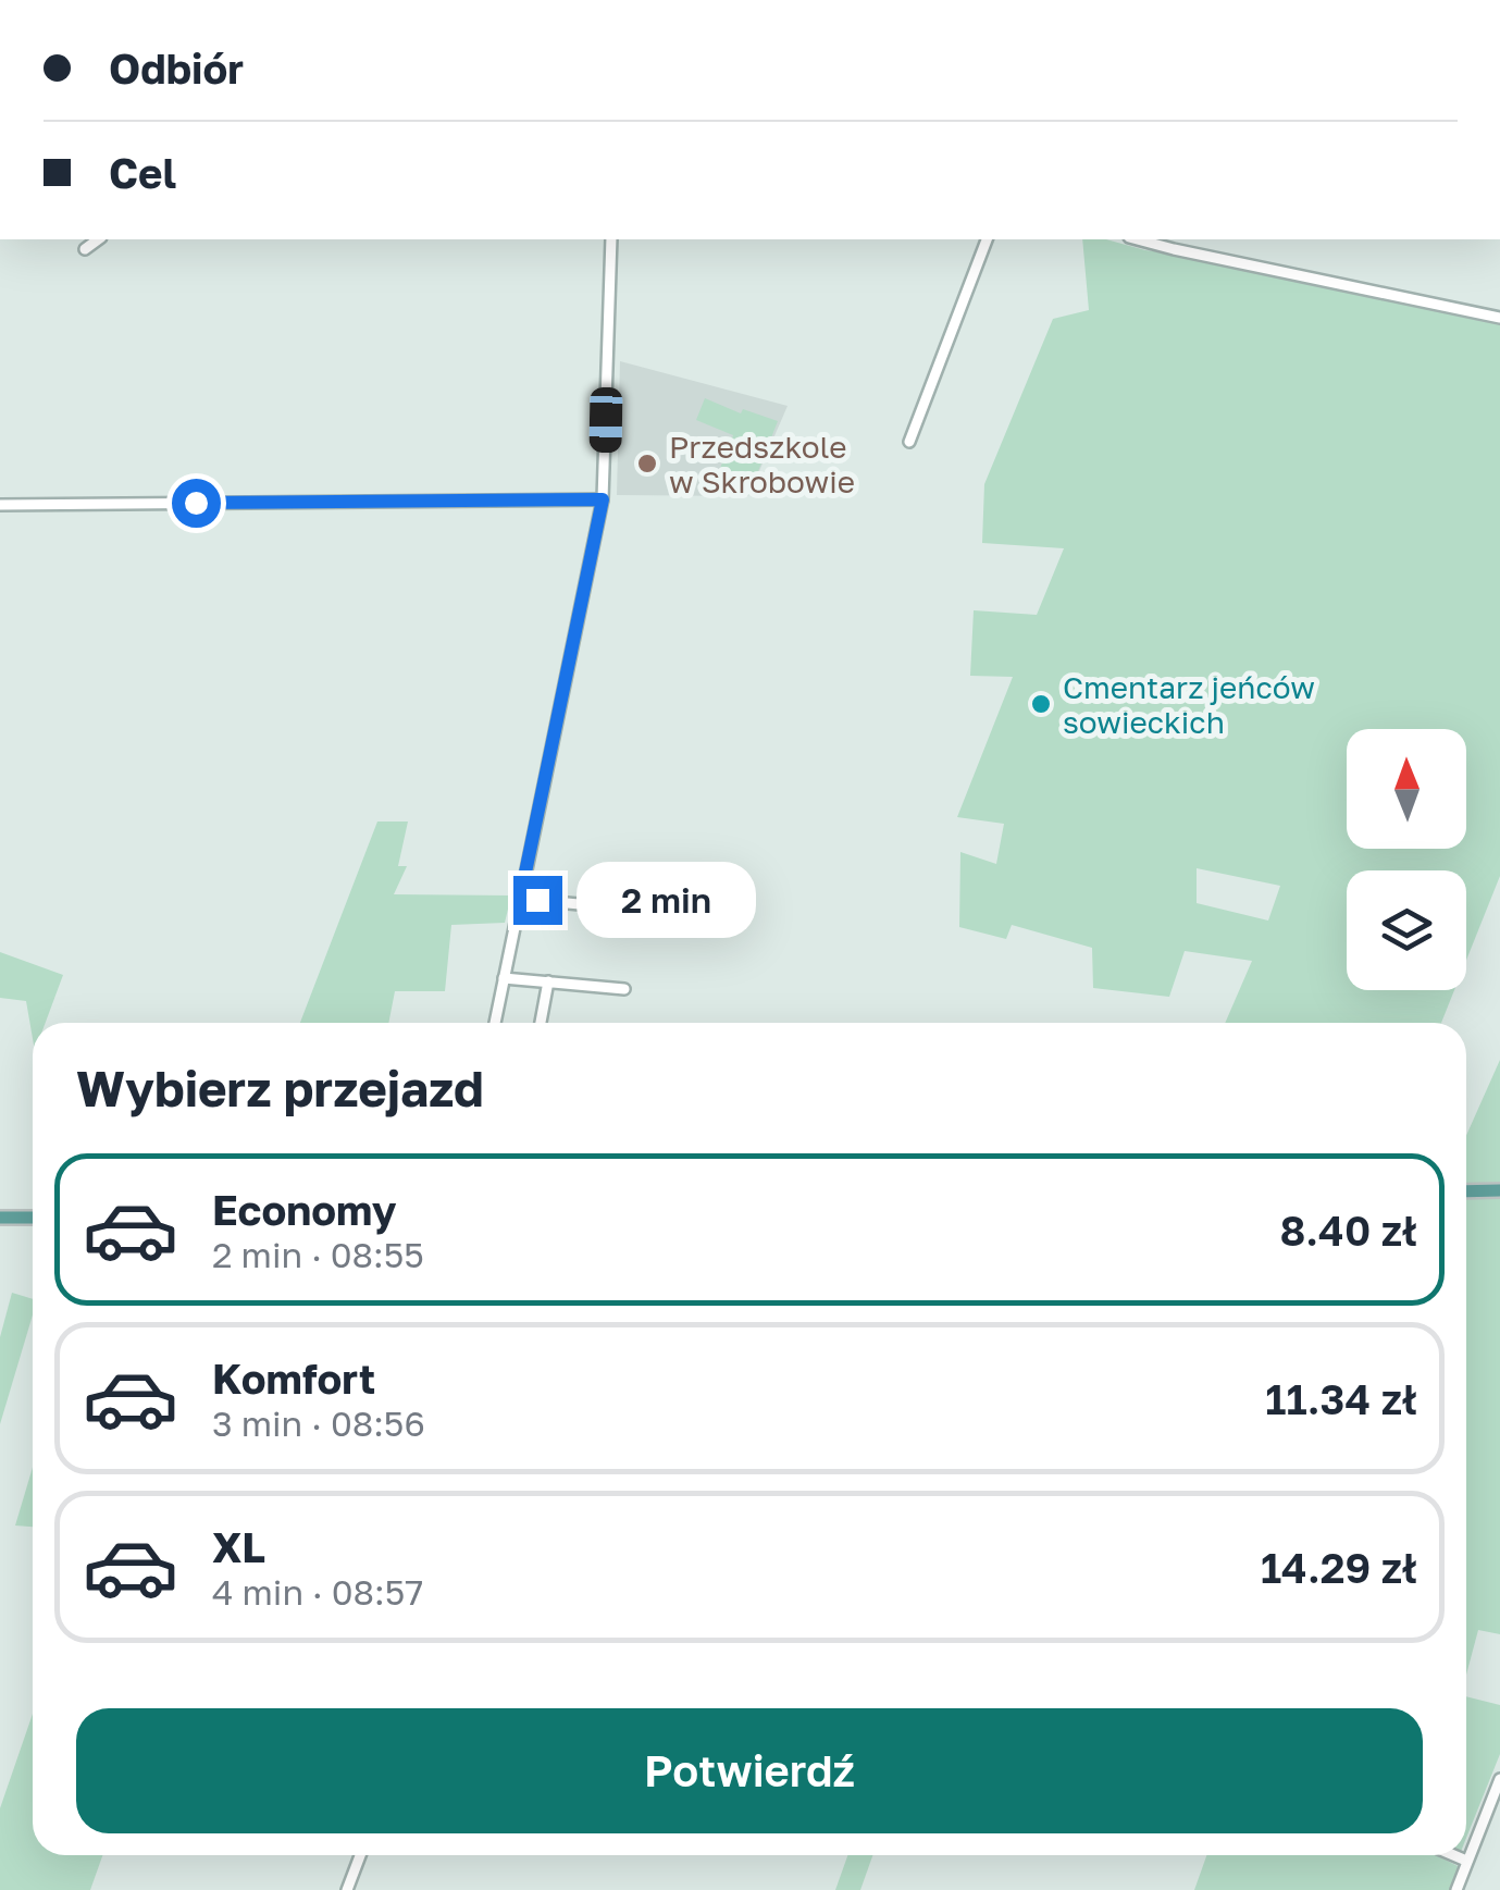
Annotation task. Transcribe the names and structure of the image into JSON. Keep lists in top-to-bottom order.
{
  "places": ["Przedszkole w Skrobowie", "Cmentarz jeńców sowieckich"],
  "north": "top",
  "page": {
    "banner": ["Odbiór", "Cel"],
    "bubble": "2 min",
    "heading": "Wybierz przejazd",
    "list": [
      {
        "name": "Economy",
        "note": "2 min · 08:55",
        "value": "8.40 zł"
      },
      {
        "name": "Komfort",
        "note": "3 min · 08:56",
        "value": "11.34 zł"
      },
      {
        "name": "XL",
        "note": "4 min · 08:57",
        "value": "14.29 zł"
      }
    ],
    "buttons": "Potwierdź"
  }
}
